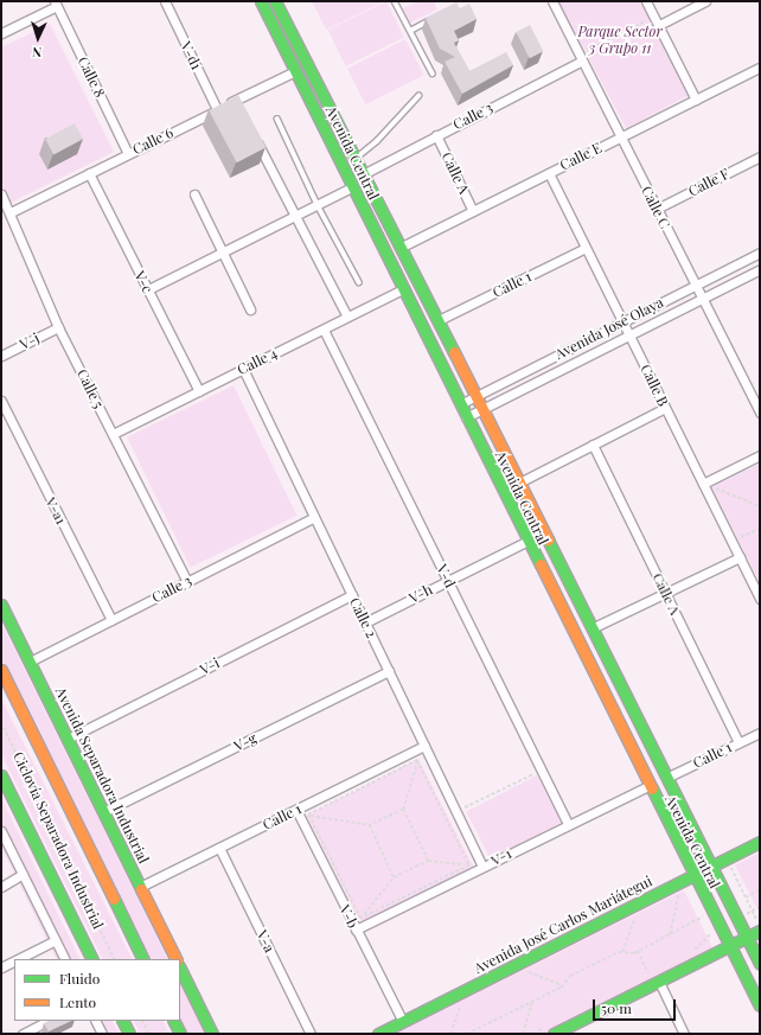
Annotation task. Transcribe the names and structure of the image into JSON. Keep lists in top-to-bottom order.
{
  "streets": {
    "street": [
      "V-d1",
      "Calle 8",
      "Calle 3",
      "Calle 6",
      "Avenida Central",
      "Calle E",
      "Calle A",
      "Calle F",
      "Calle C",
      "V-c",
      "Calle 1",
      "Avenida José Olaya",
      "V-j",
      "Calle 4",
      "Calle B",
      "Calle 5",
      "V-a1",
      "V-d",
      "V-h",
      "Calle 2",
      "V-i",
      "V-g",
      "Avenida Separadora Industrial",
      "V-1",
      "V-b",
      "Avenida José Carlos Mariátegui",
      "V-a"
    ],
    "path": ["Ciclovía Separadora Industrial"]
  },
  "crossings": [
    ["V-d1", "Calle 6"],
    ["Calle 8", "Calle 6"],
    ["Calle 3", "Avenida Central"],
    ["Calle 3", "Calle A"],
    ["Calle 3", "Calle C"],
    ["Calle 3", "Calle 5"],
    ["Calle 3", "V-a1"],
    ["Calle 3", "Calle 2"],
    ["Calle 3", "Avenida Separadora Industrial"],
    ["Calle 6", "Avenida Central"],
    ["Calle 6", "V-c"],
    ["Calle 6", "Calle 5"],
    ["Avenida Central", "Calle E"],
    ["Avenida Central", "Calle 1"],
    ["Avenida Central", "Avenida José Olaya"],
    ["Avenida Central", "Calle 4"],
    ["Avenida Central", "V-h"],
    ["Avenida Central", "V-1"],
    ["Avenida Central", "Avenida José Carlos Mariátegui"],
    ["Calle E", "Calle A"],
    ["Calle E", "Calle C"],
    ["Calle E", "Calle B"],
    ["Calle A", "Calle 1"],
    ["Calle F", "Calle C"],
    ["Calle C", "Avenida José Olaya"],
    ["V-c", "Calle 4"],
    ["Calle 1", "Calle B"],
    ["Calle 1", "Calle 2"],
    ["Calle 1", "Avenida Separadora Industrial"],
    ["Calle 1", "V-b"],
    ["Calle 1", "V-a"],
    ["Avenida José Olaya", "Calle B"],
    ["V-j", "Calle 5"],
    ["Calle 4", "Calle 5"],
    ["Calle 4", "V-d"],
    ["Calle 4", "Calle 2"],
    ["V-d", "V-h"],
    ["V-d", "V-1"],
    ["V-h", "Calle 2"],
    ["Calle 2", "V-i"],
    ["Calle 2", "V-g"],
    ["Calle 2", "V-1"],
    ["V-i", "Avenida Separadora Industrial"],
    ["V-g", "Avenida Separadora Industrial"],
    ["V-1", "V-b"],
    ["V-b", "Avenida José Carlos Mariátegui"]
  ],
  "parks": ["Parque Sector 3 Grupo 11"],
  "legend": ["Fluido", "Lento"],
  "scale_bar": "50 m",
  "north": "bottom"
}
